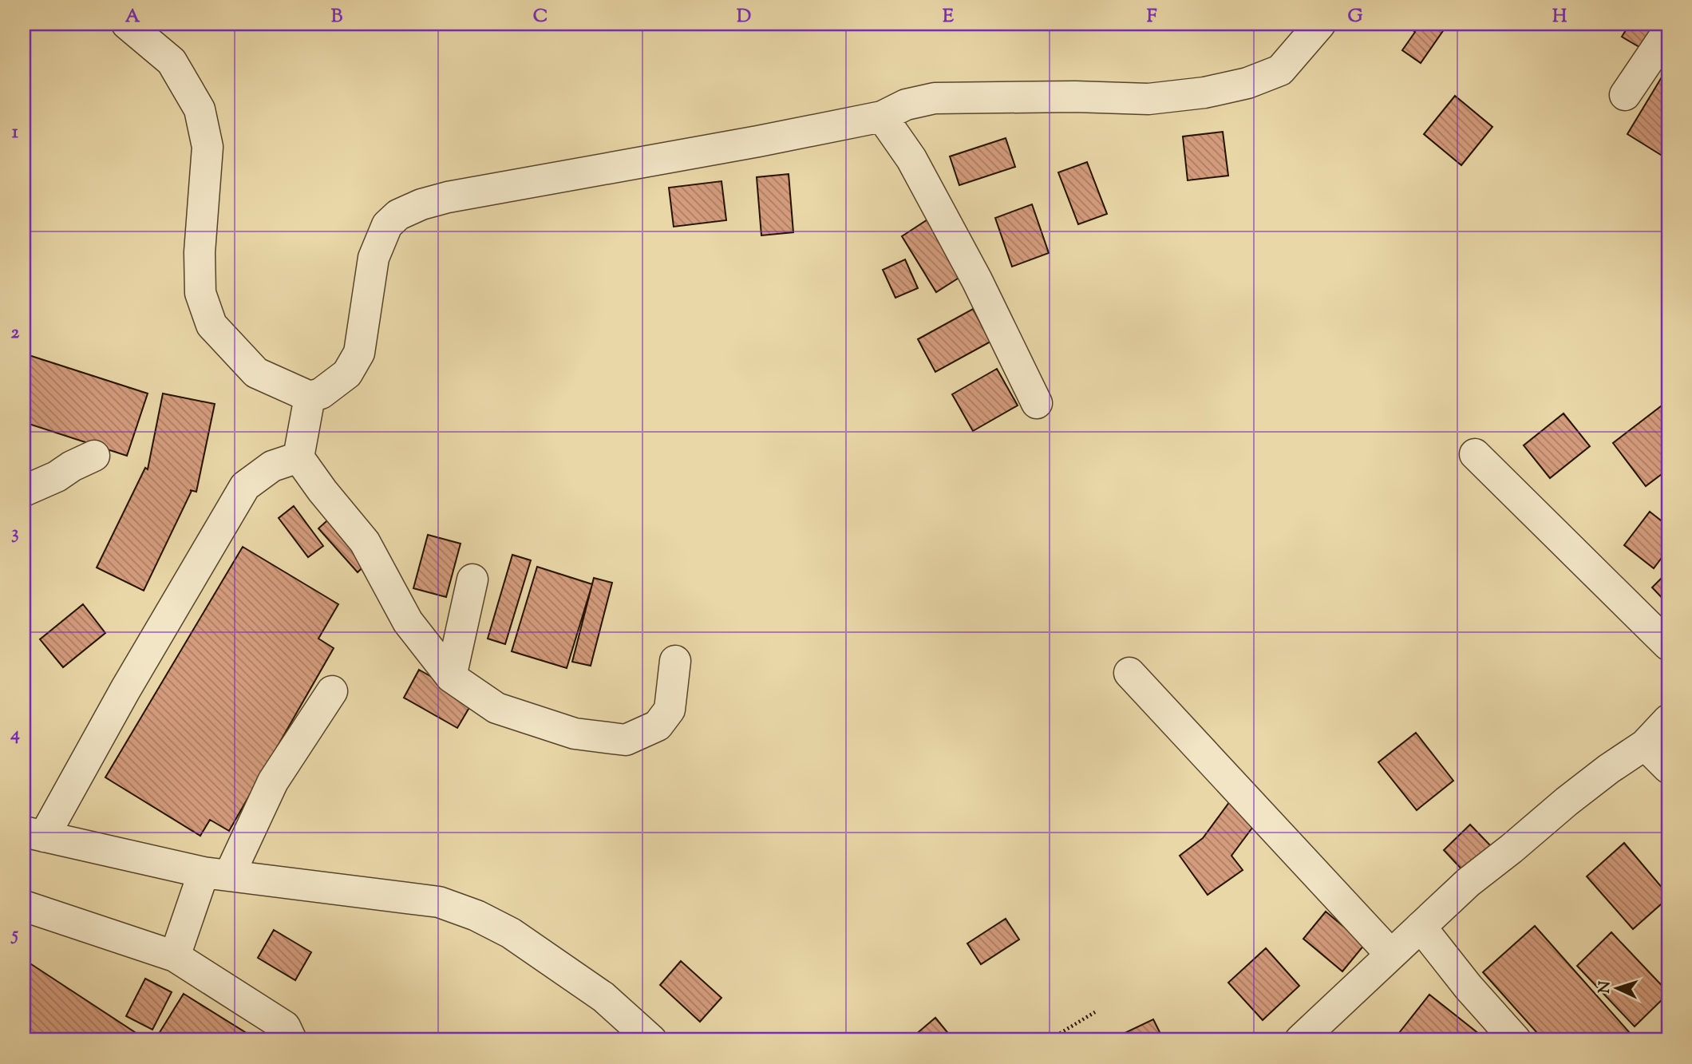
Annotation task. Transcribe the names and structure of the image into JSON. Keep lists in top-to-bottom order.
{
  "north": "left",
  "grid": {
    "columns": [
      "A",
      "B",
      "C",
      "D",
      "E",
      "F",
      "G",
      "H"
    ],
    "rows": [
      "1",
      "2",
      "3",
      "4",
      "5"
    ]
  }
}
